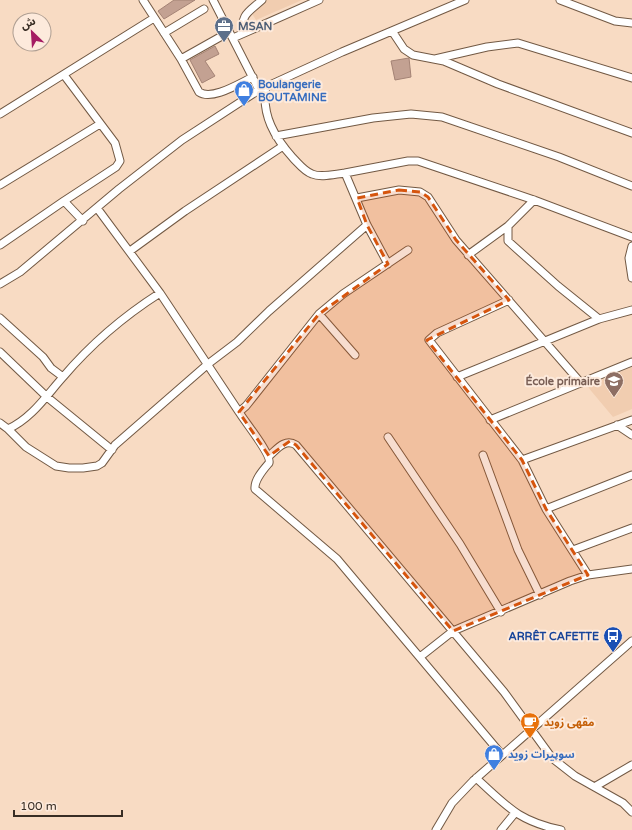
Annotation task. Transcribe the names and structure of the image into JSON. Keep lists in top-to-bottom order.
{
  "places": {
    "office": ["MSAN"],
    "shop": ["Boulangerie BOUTAMINE", "سوپيرات زويد"],
    "school or university": ["École primaire"],
    "bus stop": ["ARRÊT CAFETTE"],
    "cafe": ["مقهى زويد"]
  },
  "scale_bar": "100 m",
  "north": "top left"
}
